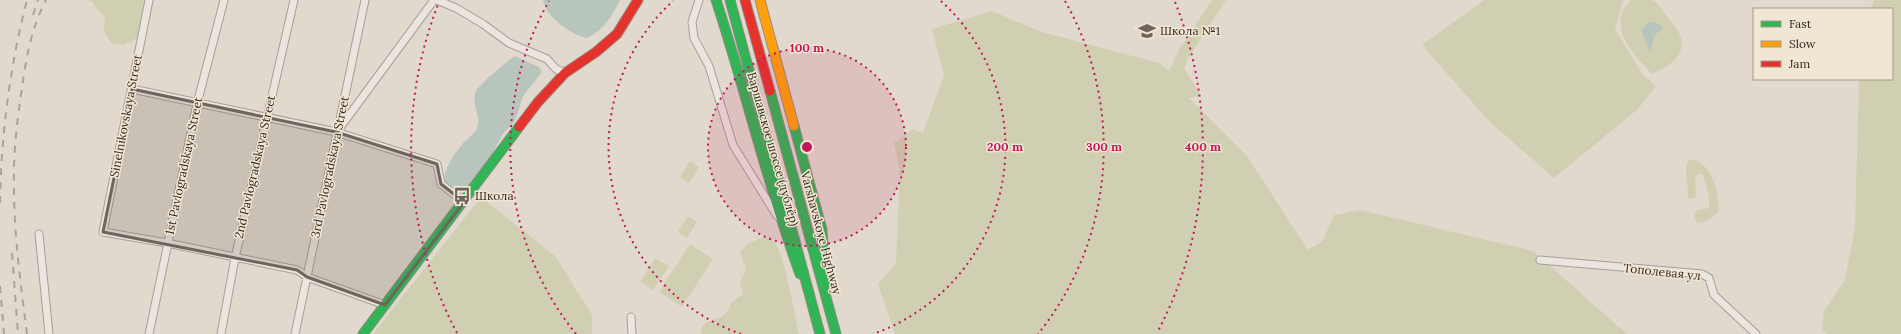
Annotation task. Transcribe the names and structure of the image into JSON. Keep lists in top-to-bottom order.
{
  "streets": {
    "main road": ["Варшавское шоссе (дублёр)", "Varshavskoye Highway"],
    "street": [
      "Sinelnikovskaya Street",
      "1st Pavlogradskaya Street",
      "2nd Pavlogradskaya Street",
      "3rd Pavlogradskaya Street",
      "Тополевая ул"
    ]
  },
  "crossings": [
    ["Sinelnikovskaya Street", "1st Pavlogradskaya Street"],
    ["Варшавское шоссе (дублёр)", "Varshavskoye Highway"]
  ],
  "places": {
    "school or university": ["Школа №1"],
    "bus stop": ["Школа"]
  },
  "legend": ["Fast", "Slow", "Jam"],
  "rings": [
    "100 m",
    "200 m",
    "300 m",
    "400 m"
  ]
}
